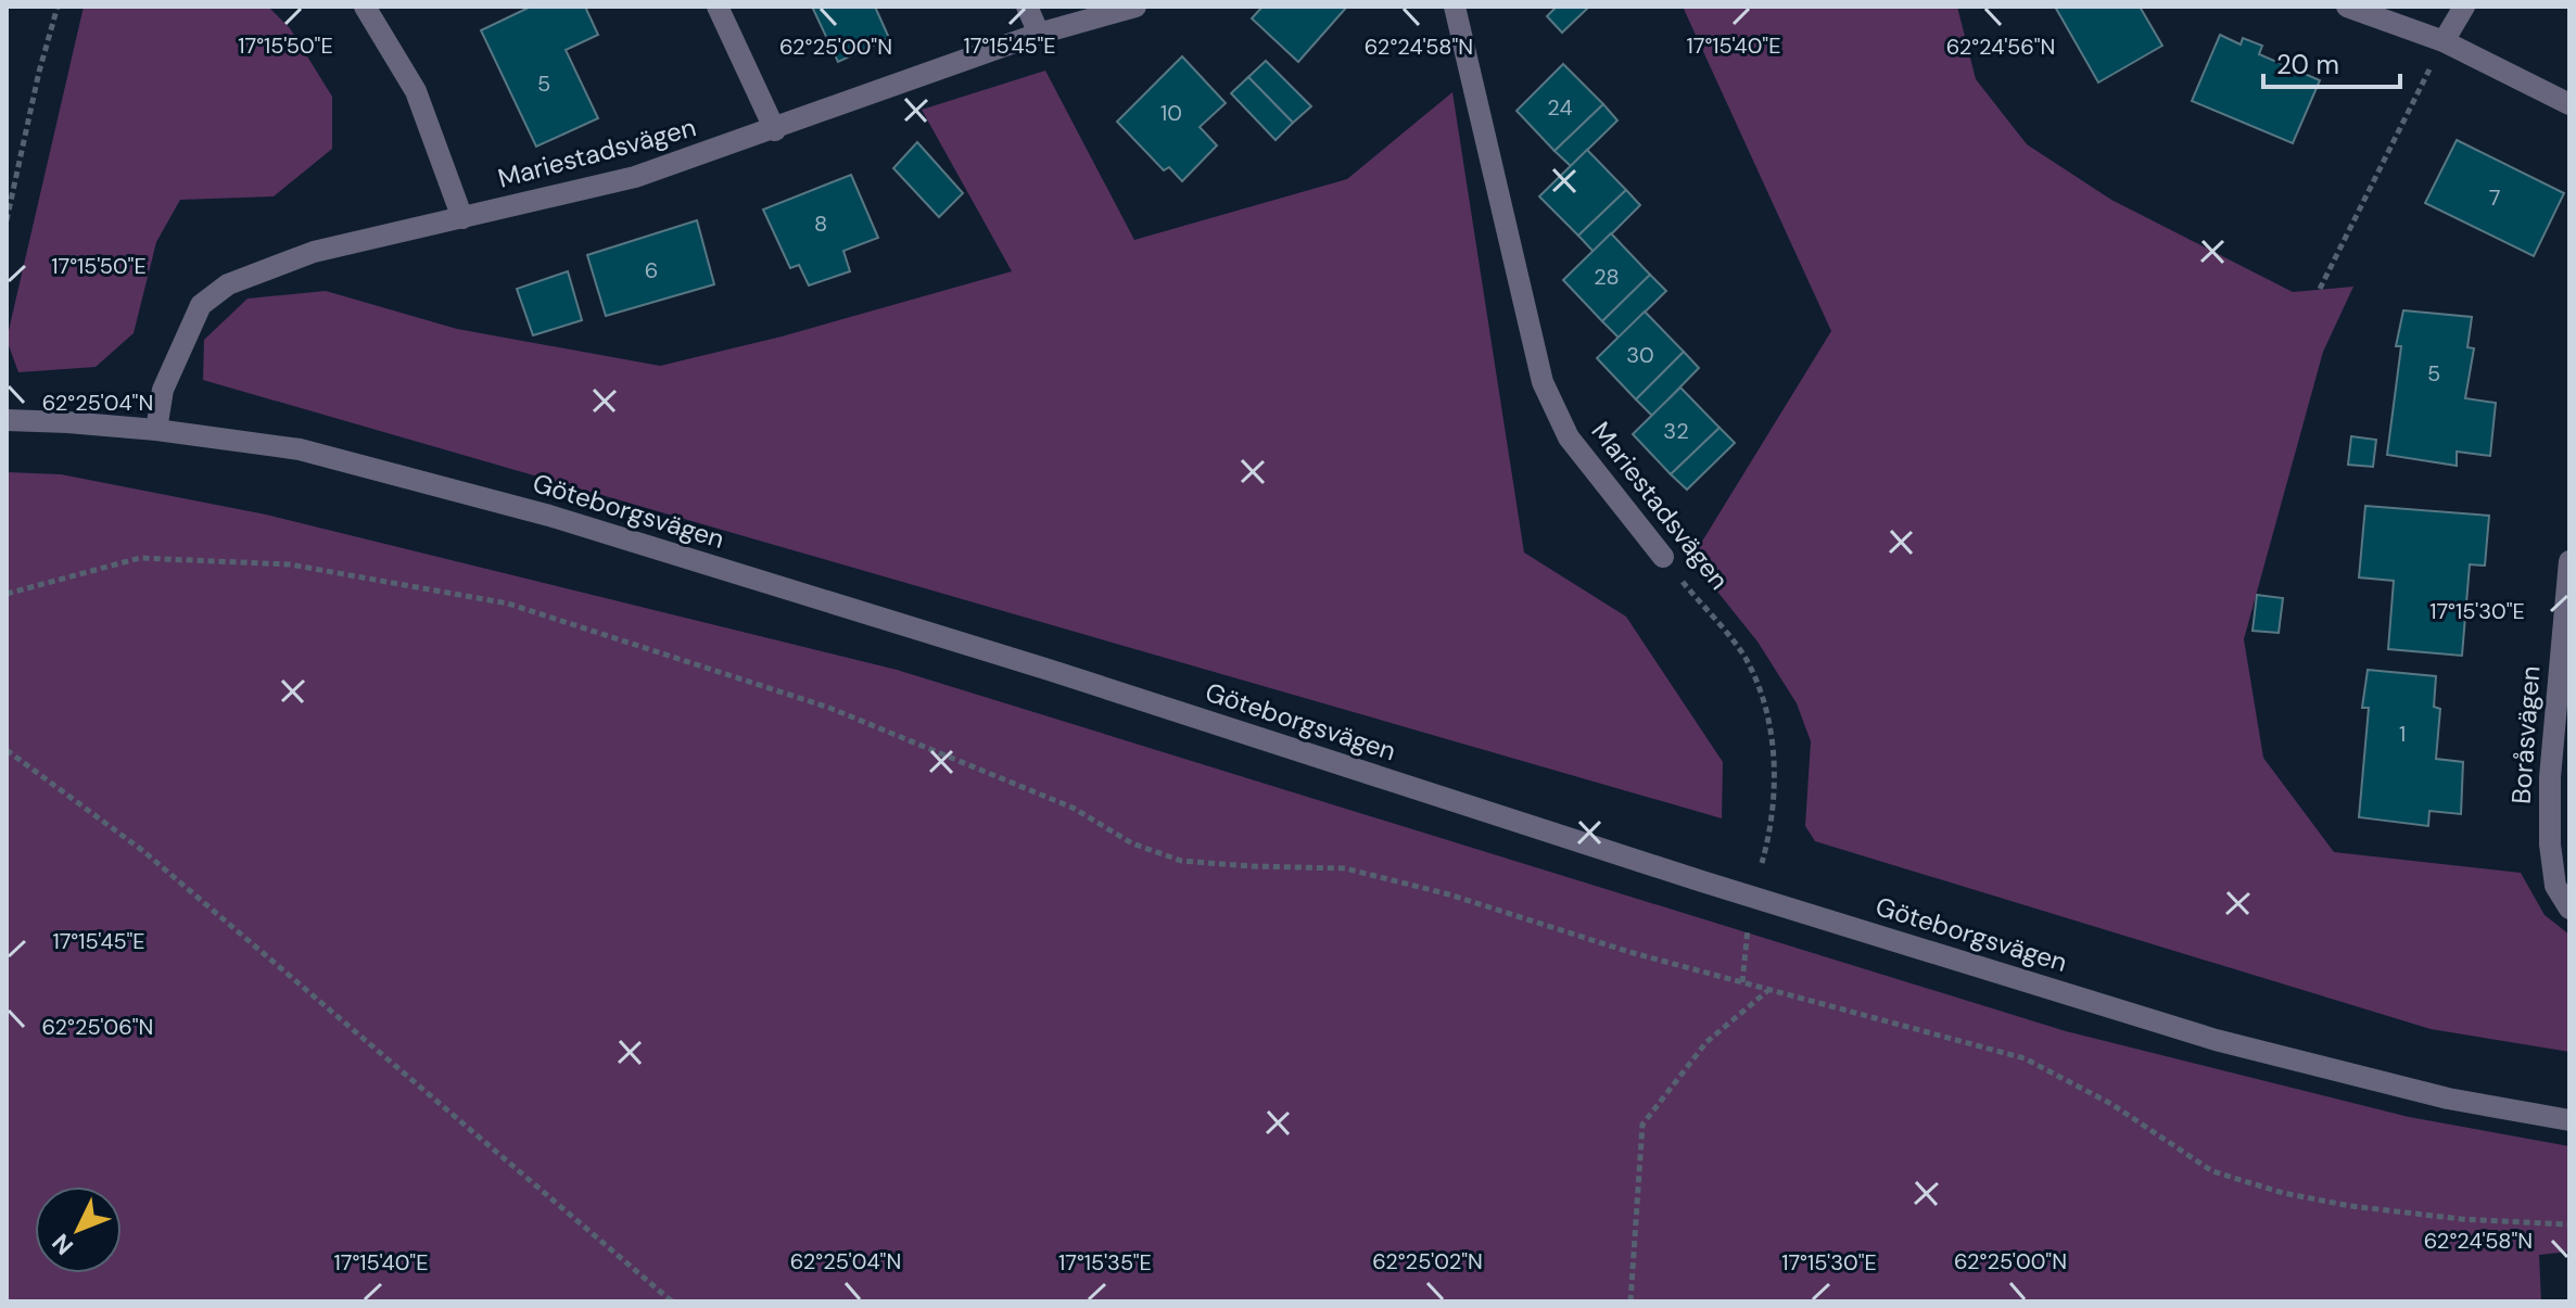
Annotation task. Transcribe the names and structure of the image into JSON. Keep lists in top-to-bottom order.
{
  "streets": {
    "street": ["Mariestadsvägen", "Göteborgsvägen", "Boråsvägen"]
  },
  "crossings": [
    ["Mariestadsvägen", "Göteborgsvägen"]
  ],
  "house_numbers": [
    "5",
    "24",
    "10",
    "7",
    "8",
    "6",
    "28",
    "30",
    "5",
    "32",
    "1"
  ],
  "scale_bar": "20 m",
  "north": "bottom left",
  "coordinates": [
    "17°15'50\"E",
    "17°15'45\"E",
    "17°15'40\"E",
    "62°25'00\"N",
    "62°24'58\"N",
    "62°24'56\"N",
    "62°25'04\"N",
    "17°15'30\"E",
    "62°25'06\"N",
    "62°25'02\"N",
    "17°15'35\"E"
  ]
}
